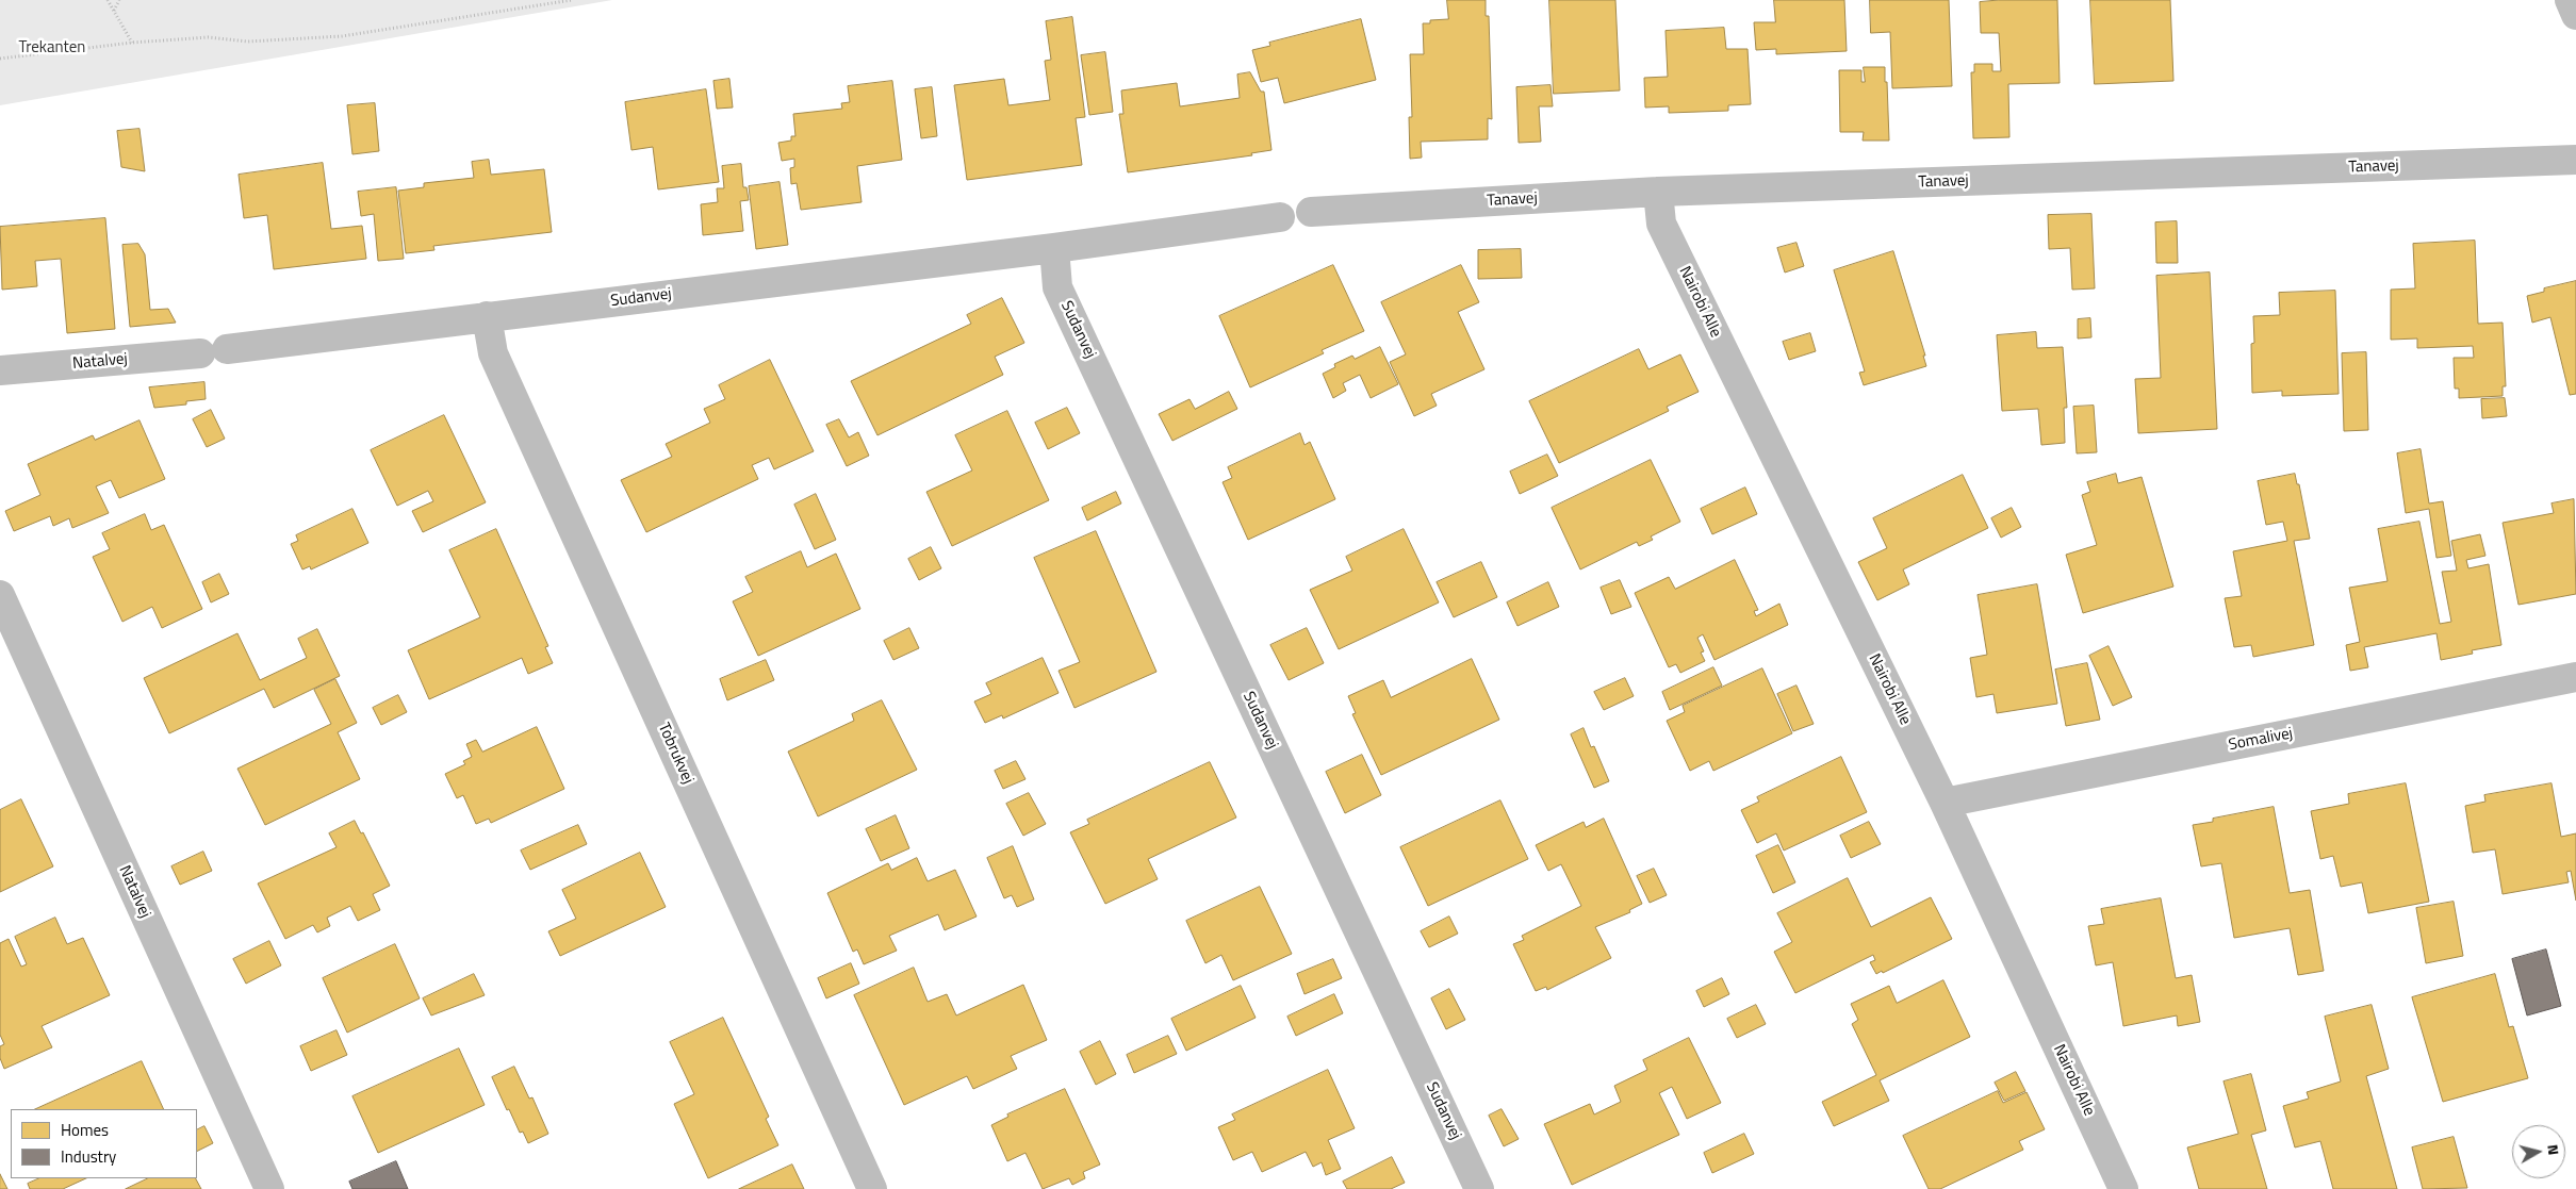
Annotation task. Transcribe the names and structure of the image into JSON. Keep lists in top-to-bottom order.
{
  "streets": {
    "street": [
      "Tanavej",
      "Sudanvej",
      "Nairobi Alle",
      "Natalvej",
      "Somalivej",
      "Tobrukvej"
    ]
  },
  "crossings": [
    ["Tanavej", "Nairobi Alle"],
    ["Sudanvej", "Natalvej"],
    ["Sudanvej", "Tobrukvej"],
    ["Nairobi Alle", "Somalivej"]
  ],
  "parks": ["Trekanten"],
  "legend": ["Homes", "Industry"],
  "north": "right"
}
